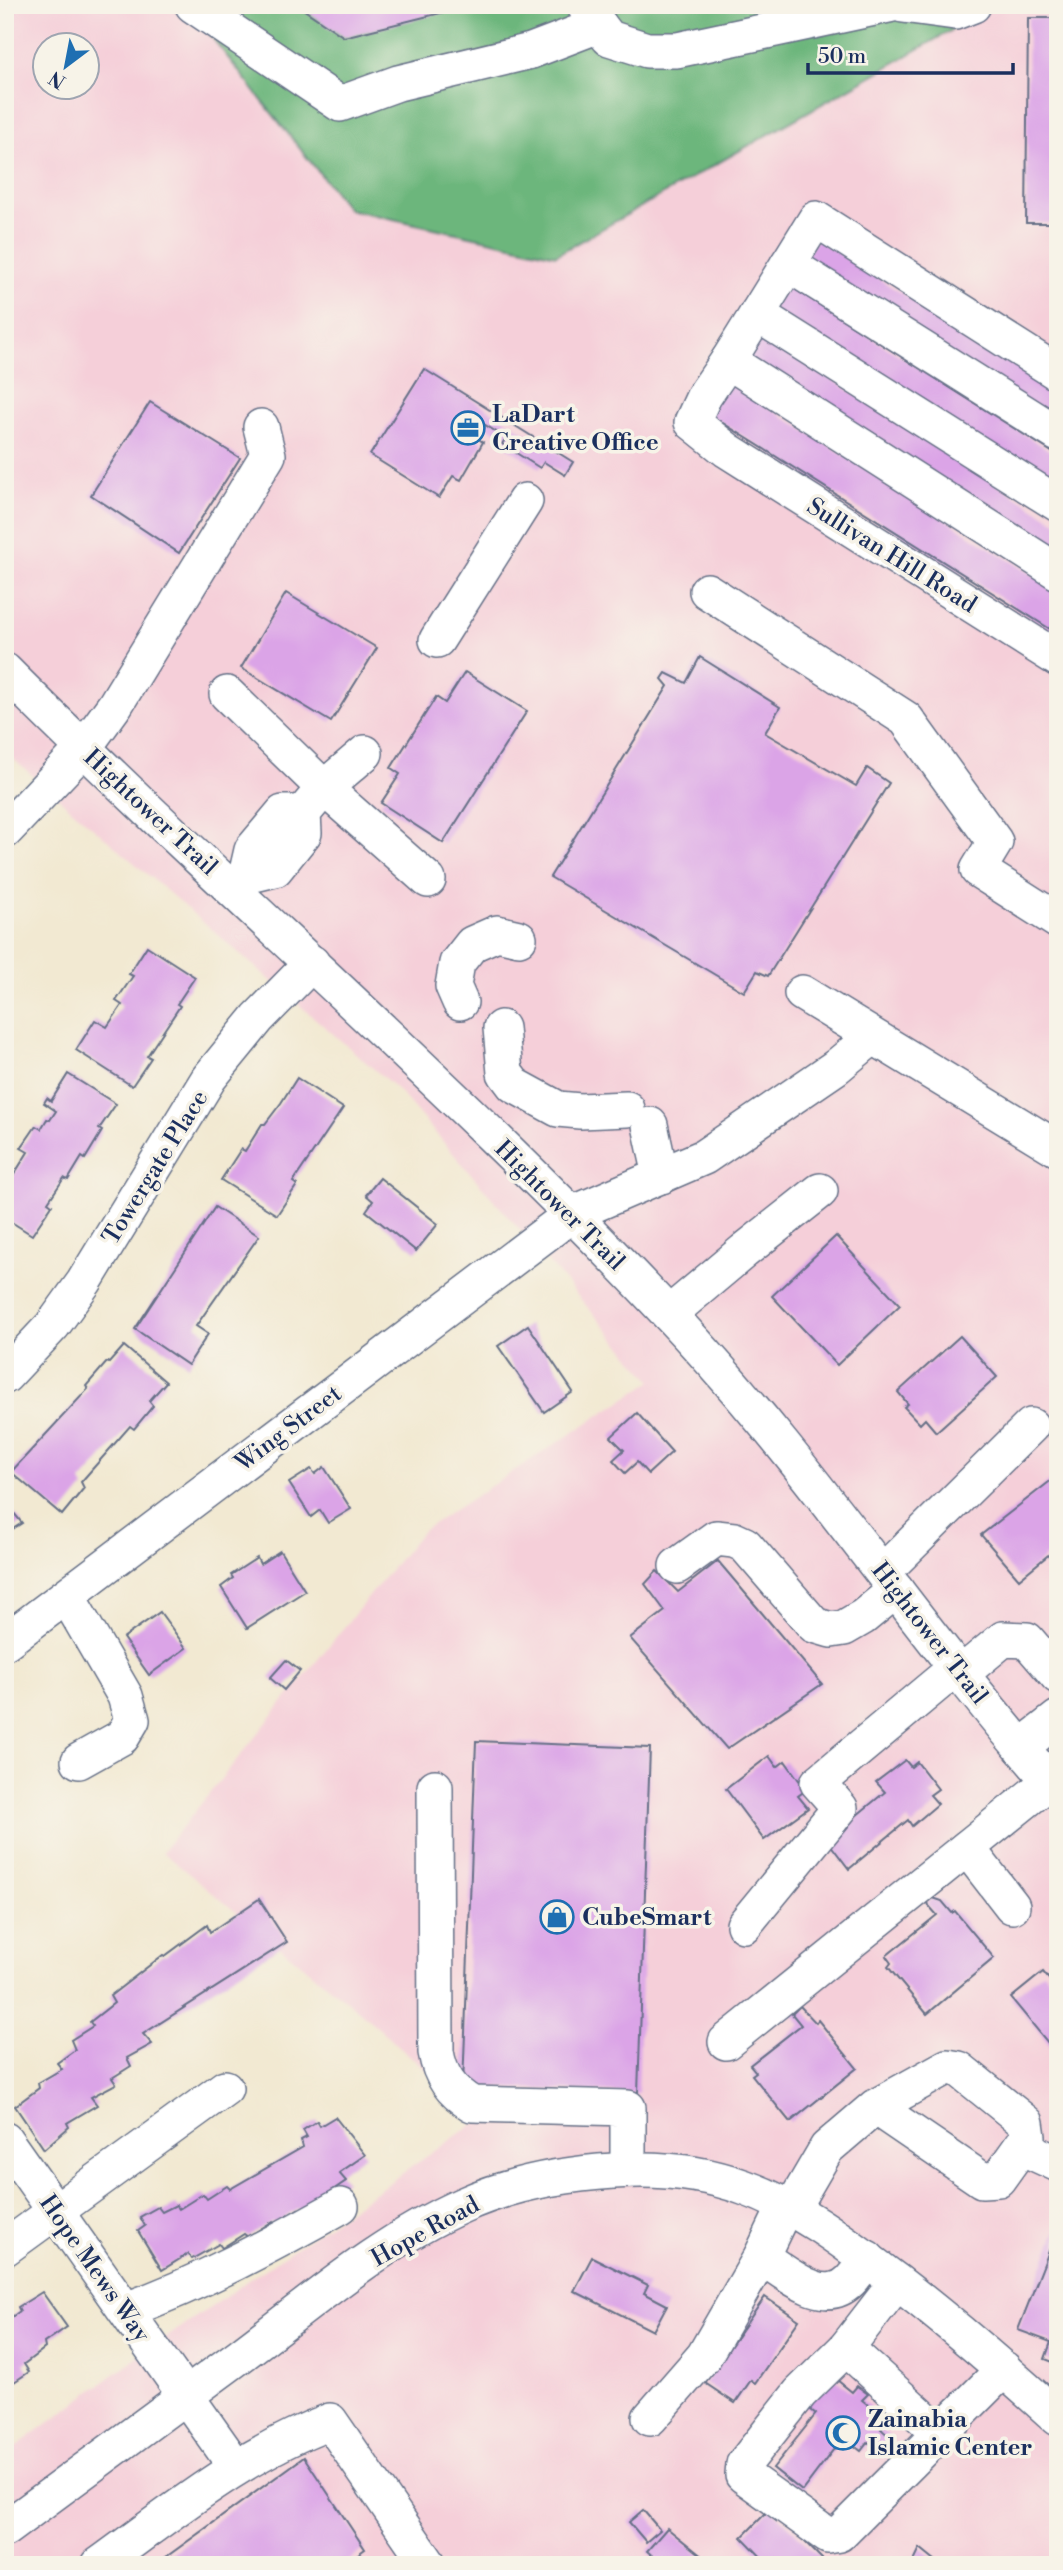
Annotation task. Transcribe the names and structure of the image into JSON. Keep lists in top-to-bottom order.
{
  "streets": {
    "street": [
      "Sullivan Hill Road",
      "Hightower Trail",
      "Towergate Place",
      "Wing Street",
      "Hope Road",
      "Hope Mews Way"
    ]
  },
  "crossings": [
    ["Hightower Trail", "Towergate Place"],
    ["Hightower Trail", "Wing Street"],
    ["Hope Road", "Hope Mews Way"]
  ],
  "places": {
    "office": ["LaDart Creative Office"],
    "shop": ["CubeSmart"],
    "mosque": ["Zainabia Islamic Center"]
  },
  "scale_bar": "50 m",
  "north": "bottom left"
}
